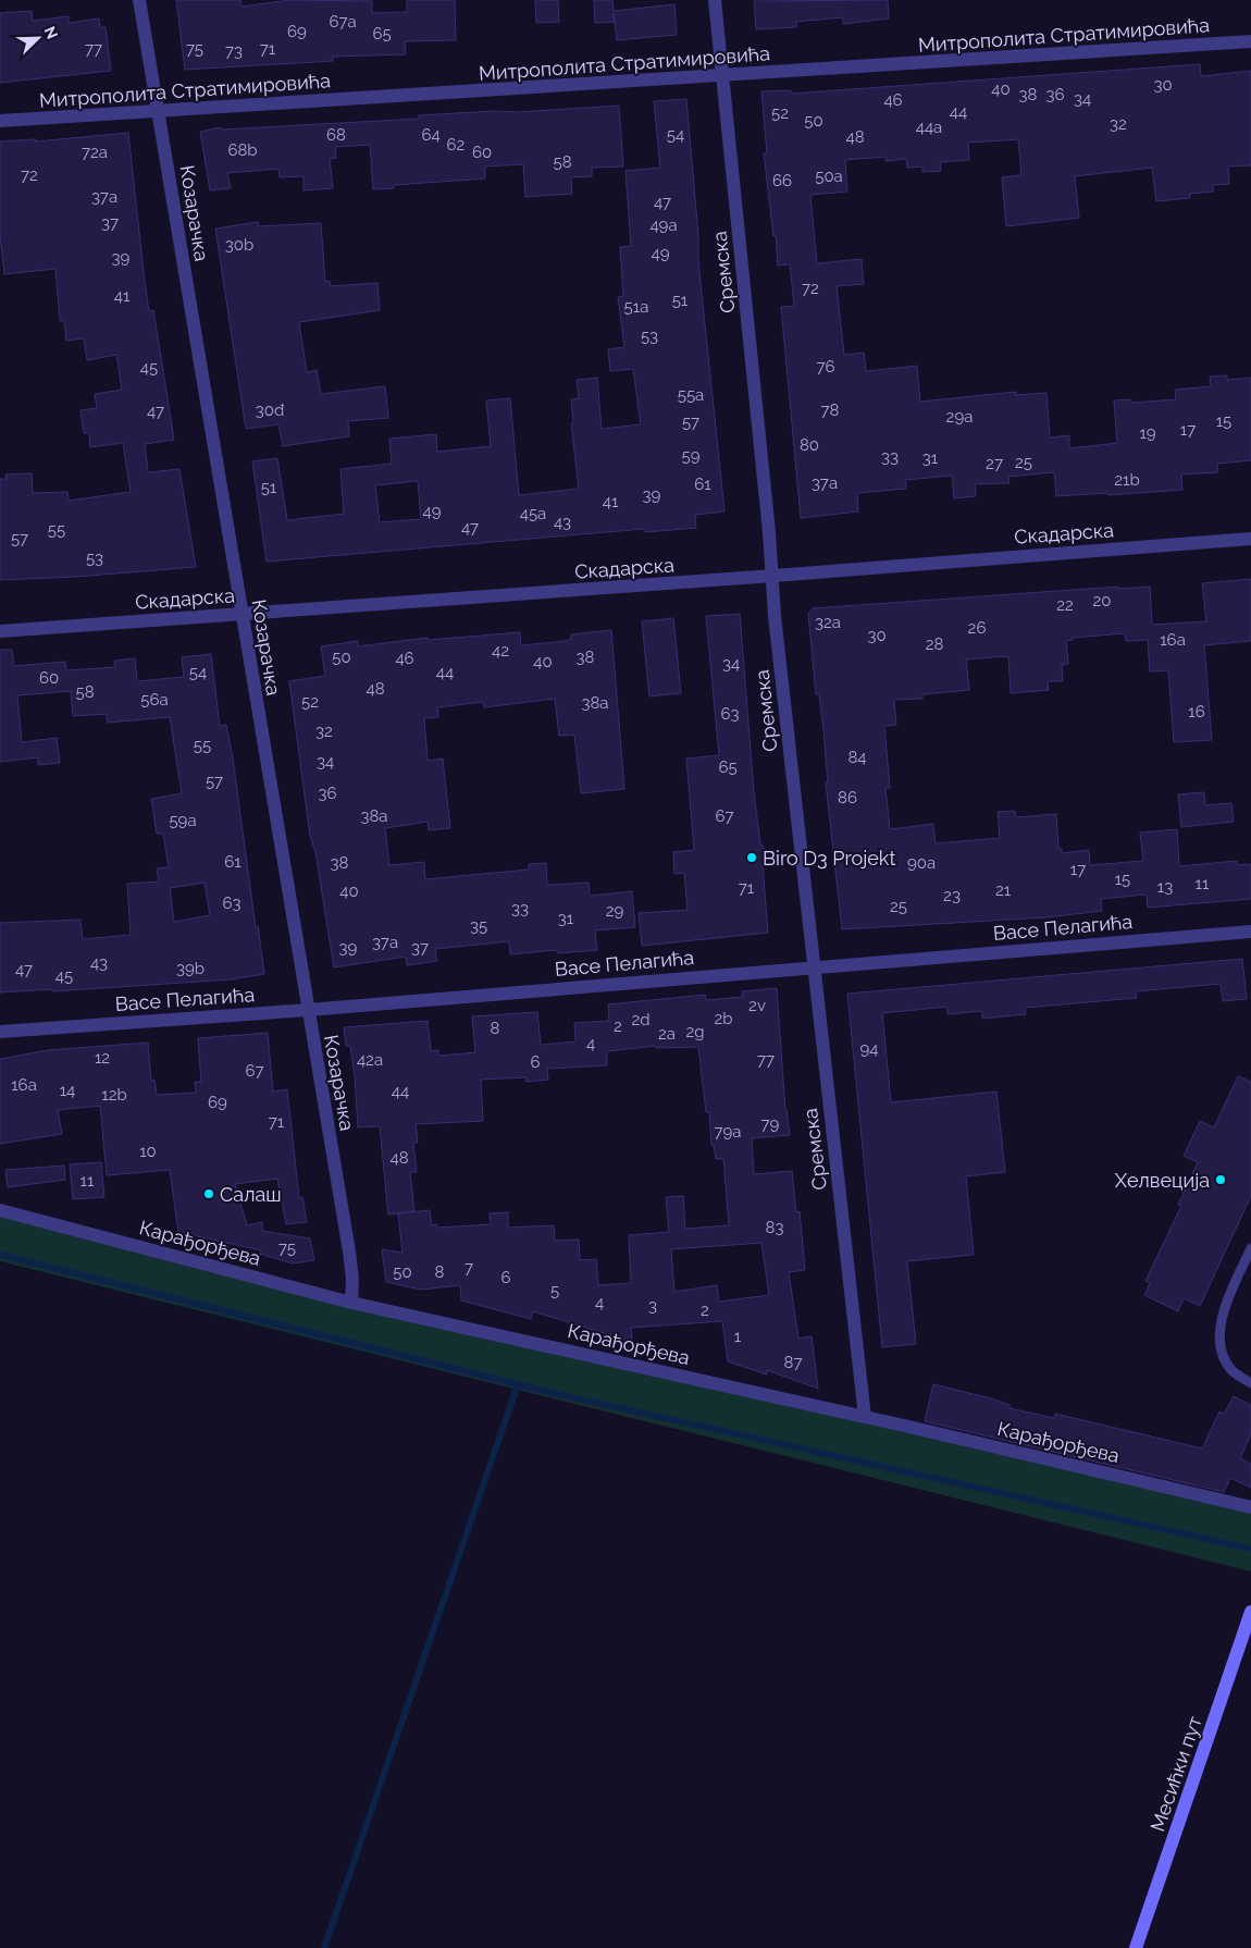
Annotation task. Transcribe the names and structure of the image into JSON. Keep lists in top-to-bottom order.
{
  "streets": {
    "street": [
      "Митрополита Стратимировића",
      "Козарачка",
      "Сремска",
      "Скадарска",
      "Васе Пелагића",
      "Карађорђева",
      "Месићки пут"
    ]
  },
  "crossings": [
    ["Митрополита Стратимировића", "Козарачка"],
    ["Митрополита Стратимировића", "Сремска"],
    ["Козарачка", "Скадарска"],
    ["Козарачка", "Васе Пелагића"],
    ["Козарачка", "Карађорђева"],
    ["Сремска", "Скадарска"],
    ["Сремска", "Васе Пелагића"],
    ["Сремска", "Карађорђева"]
  ],
  "places": ["Biro D3 Projekt", "Хелвеција", "Салаш"],
  "house_numbers": [
    "67a",
    "69",
    "65",
    "77",
    "75",
    "71",
    "73",
    "30",
    "40",
    "38",
    "36",
    "34",
    "46",
    "44",
    "52",
    "50",
    "32",
    "44a",
    "68",
    "64",
    "54",
    "48",
    "62",
    "68b",
    "72a",
    "60",
    "58",
    "72",
    "50a",
    "66",
    "37a",
    "47",
    "37",
    "49a",
    "30b",
    "49",
    "39",
    "72",
    "41",
    "51",
    "51a",
    "53",
    "76",
    "45",
    "55a",
    "30đ",
    "78",
    "47",
    "29a",
    "15",
    "57",
    "17",
    "19",
    "80",
    "59",
    "33",
    "31",
    "25",
    "27",
    "21b",
    "37a",
    "61",
    "51",
    "39",
    "41",
    "49",
    "45a",
    "43",
    "47",
    "55",
    "57",
    "53",
    "20",
    "22",
    "32a",
    "26",
    "30",
    "16a",
    "28",
    "42",
    "50",
    "38",
    "46",
    "40",
    "34",
    "54",
    "44",
    "60",
    "48",
    "58",
    "56a",
    "52",
    "38a",
    "16",
    "63",
    "32",
    "55",
    "84",
    "34",
    "65",
    "57",
    "36",
    "86",
    "38a",
    "67",
    "59a",
    "61",
    "38",
    "90a",
    "17",
    "15",
    "11",
    "13",
    "71",
    "21",
    "40",
    "23",
    "63",
    "25",
    "33",
    "29",
    "31",
    "35",
    "37a",
    "39",
    "37",
    "43",
    "39b",
    "47",
    "45",
    "2v",
    "2b",
    "2d",
    "2",
    "8",
    "2g",
    "2a",
    "4",
    "94",
    "12",
    "42a",
    "77",
    "6",
    "67",
    "16a",
    "14",
    "44",
    "12b",
    "69",
    "71",
    "79",
    "79a",
    "10",
    "48",
    "11",
    "83",
    "75",
    "7",
    "50",
    "8",
    "6",
    "5",
    "4",
    "3",
    "2",
    "1",
    "87"
  ],
  "north": "top right"
}
